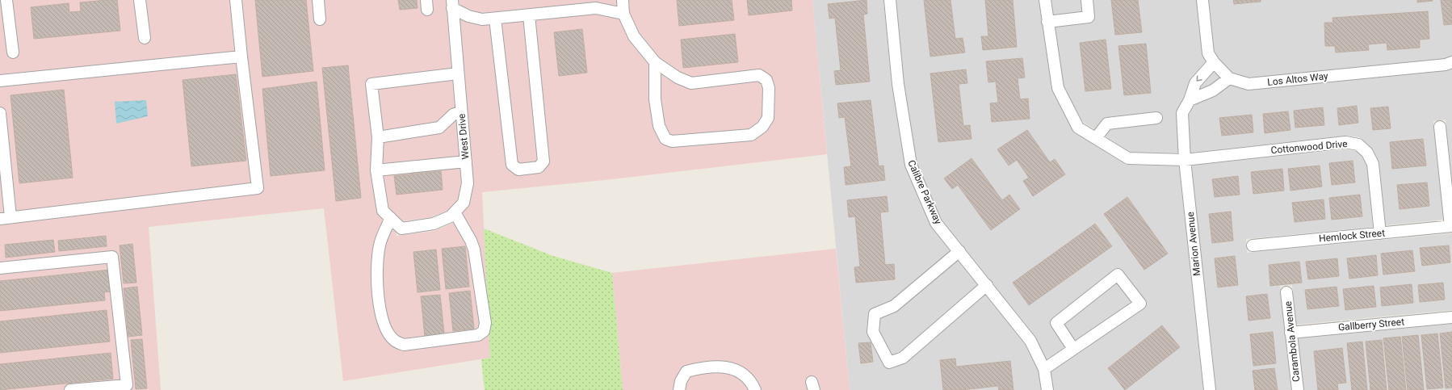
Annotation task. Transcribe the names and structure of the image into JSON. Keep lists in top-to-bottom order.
{
  "streets": {
    "street": [
      "Los Altos Way",
      "West Drive",
      "Cottonwood Drive",
      "Calibre Parkway",
      "Hemlock Street",
      "Marion Avenue",
      "Gallberry Street",
      "Carambola Avenue"
    ]
  },
  "crossings": [
    ["Cottonwood Drive", "Hemlock Street"],
    ["Cottonwood Drive", "Marion Avenue"],
    ["Gallberry Street", "Carambola Avenue"]
  ]
}
